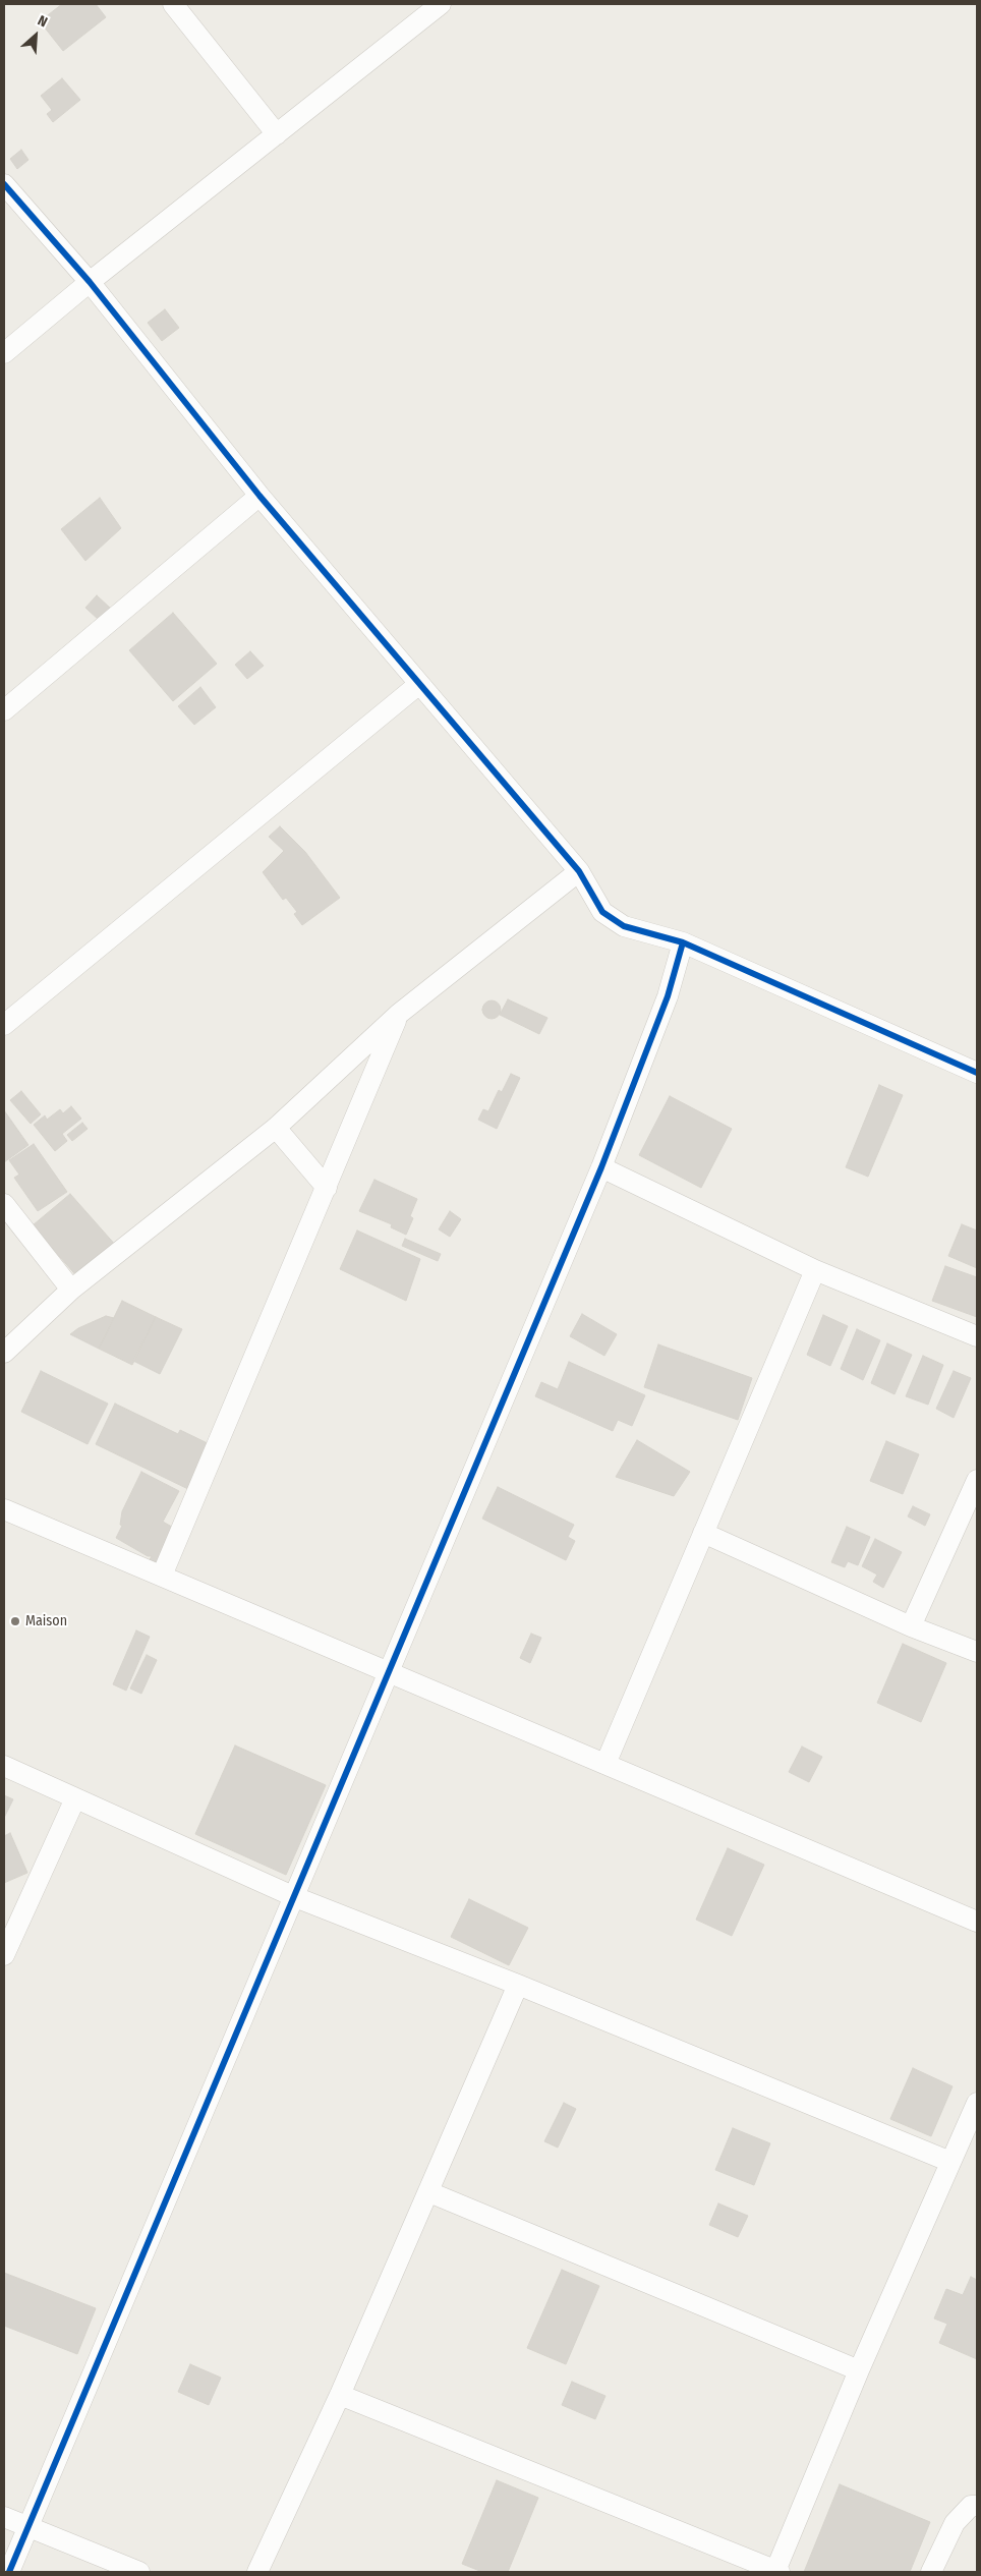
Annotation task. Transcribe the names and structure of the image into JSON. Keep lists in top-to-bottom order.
{
  "places": ["Maison"],
  "north": "top right"
}
